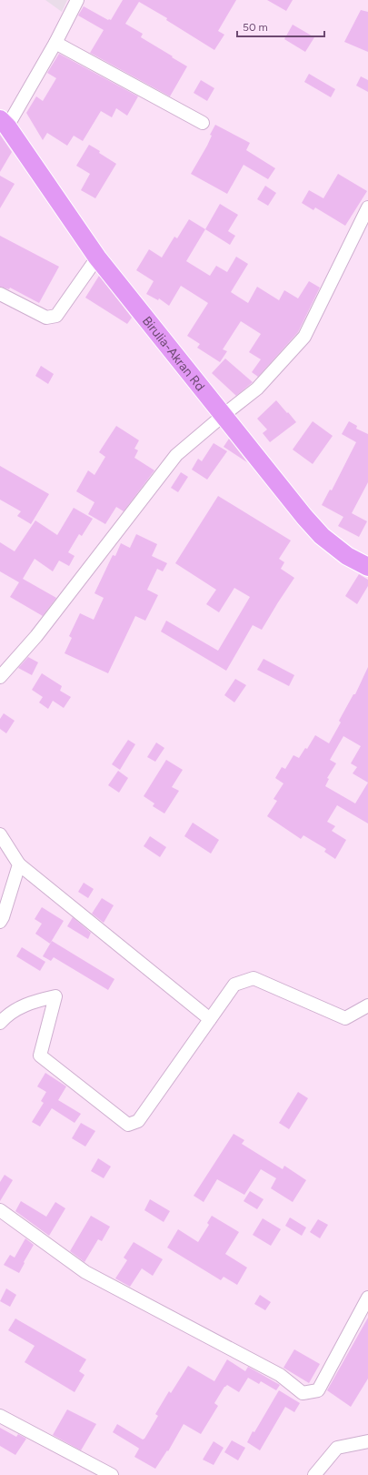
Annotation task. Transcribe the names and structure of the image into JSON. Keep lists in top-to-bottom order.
{
  "streets": {
    "highway": ["Birulia-Akran Rd"]
  },
  "scale_bar": "50 m"
}
